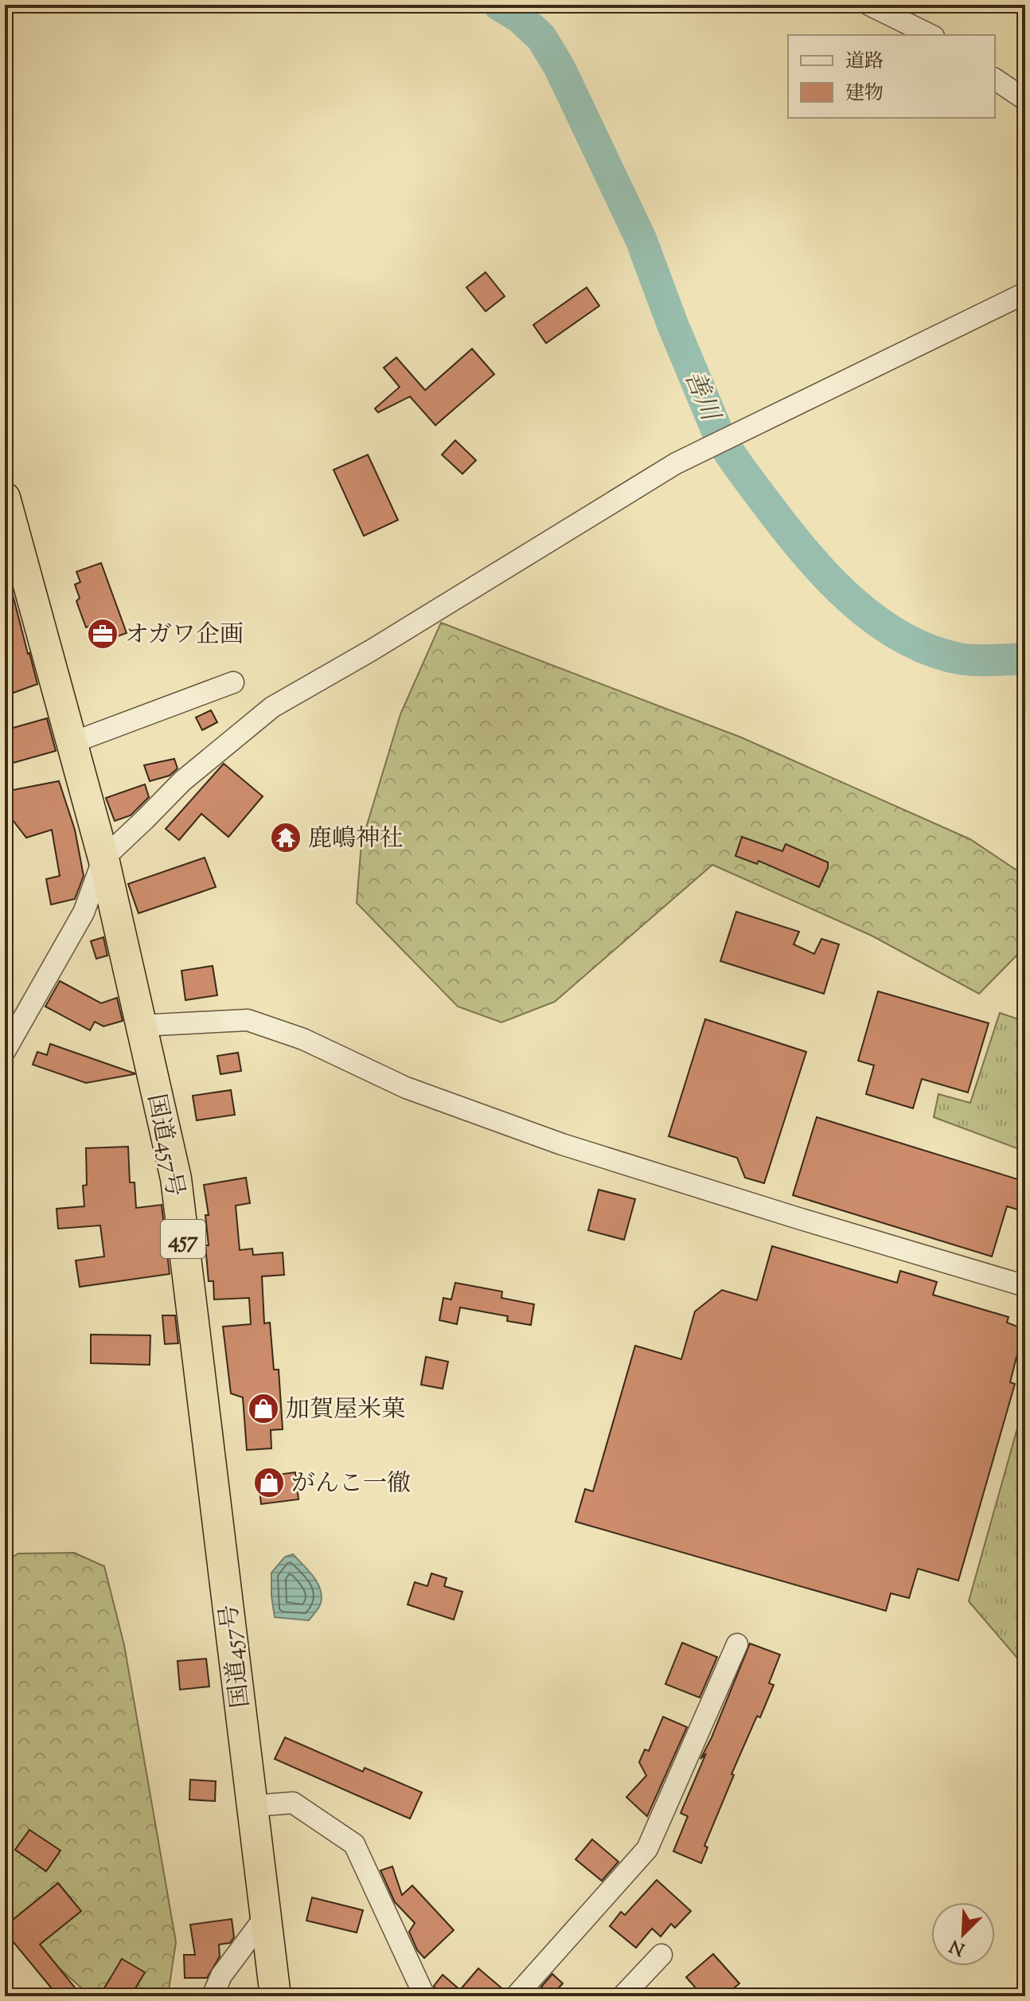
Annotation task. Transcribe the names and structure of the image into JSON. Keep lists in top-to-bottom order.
{
  "streets": {
    "highway": ["国道457号", "457"]
  },
  "water": ["善川"],
  "places": {
    "office": ["オガワ企画"],
    "temple": ["鹿嶋神社"],
    "shop": ["加賀屋米菓", "がんこ一徹"]
  },
  "legend": ["道路", "建物"],
  "north": "bottom left"
}
